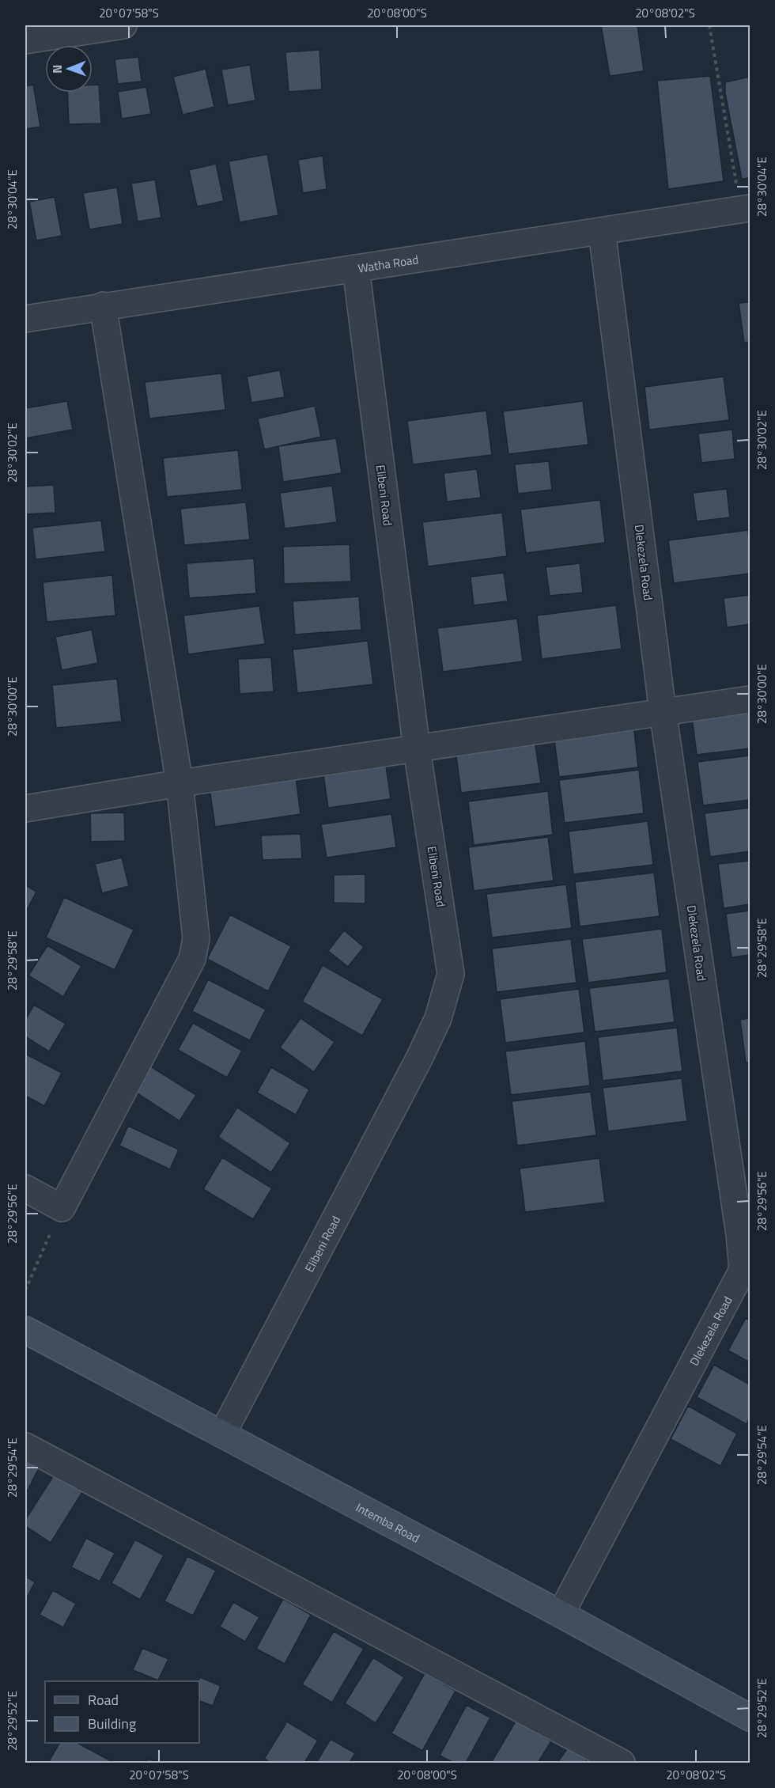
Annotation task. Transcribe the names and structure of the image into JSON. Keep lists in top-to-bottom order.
{
  "streets": {
    "street": [
      "Watha Road",
      "Elibeni Road",
      "Dlekezela Road",
      "Intemba Road"
    ]
  },
  "crossings": [
    ["Watha Road", "Elibeni Road"],
    ["Watha Road", "Dlekezela Road"],
    ["Elibeni Road", "Intemba Road"],
    ["Dlekezela Road", "Intemba Road"]
  ],
  "legend": ["Road", "Building"],
  "north": "left",
  "coordinates": [
    "20°07'58\"S",
    "20°08'00\"S",
    "20°08'02\"S",
    "28°30'04\"E",
    "28°30'02\"E",
    "28°30'00\"E",
    "28°29'58\"E",
    "28°29'56\"E",
    "28°29'54\"E",
    "28°29'52\"E"
  ]
}
